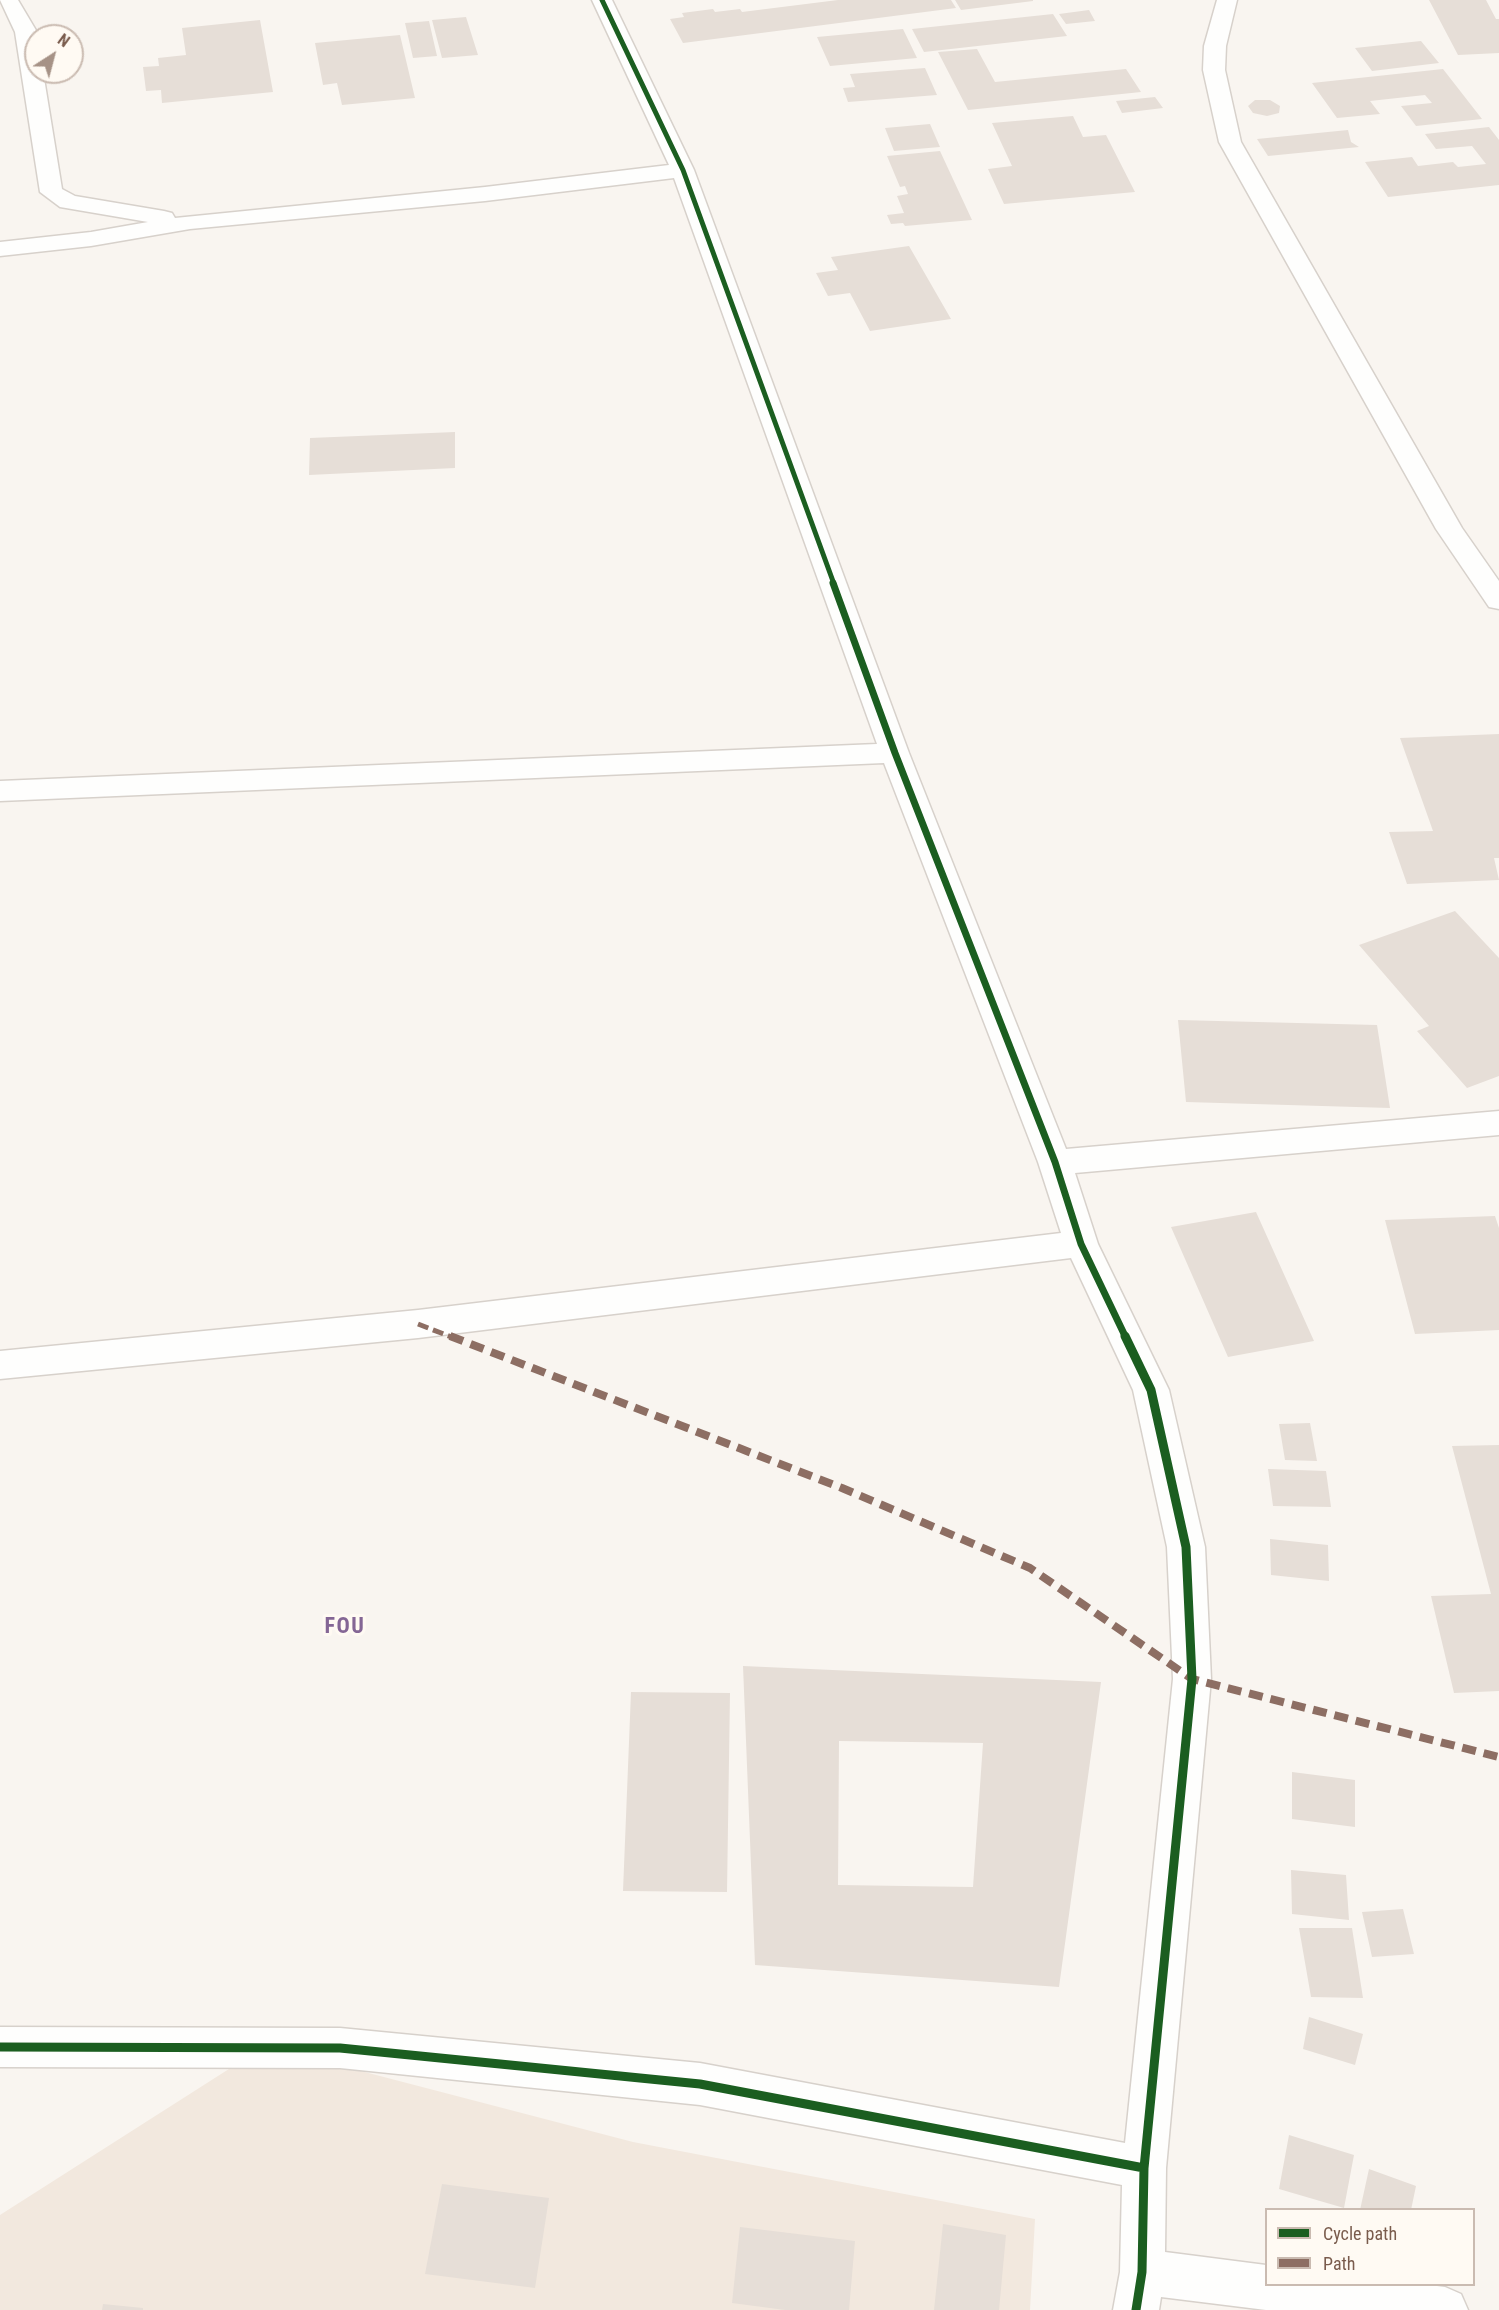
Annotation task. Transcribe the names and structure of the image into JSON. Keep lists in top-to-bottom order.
{
  "districts": ["FOU"],
  "legend": ["Cycle path", "Path"],
  "north": "top right"
}
